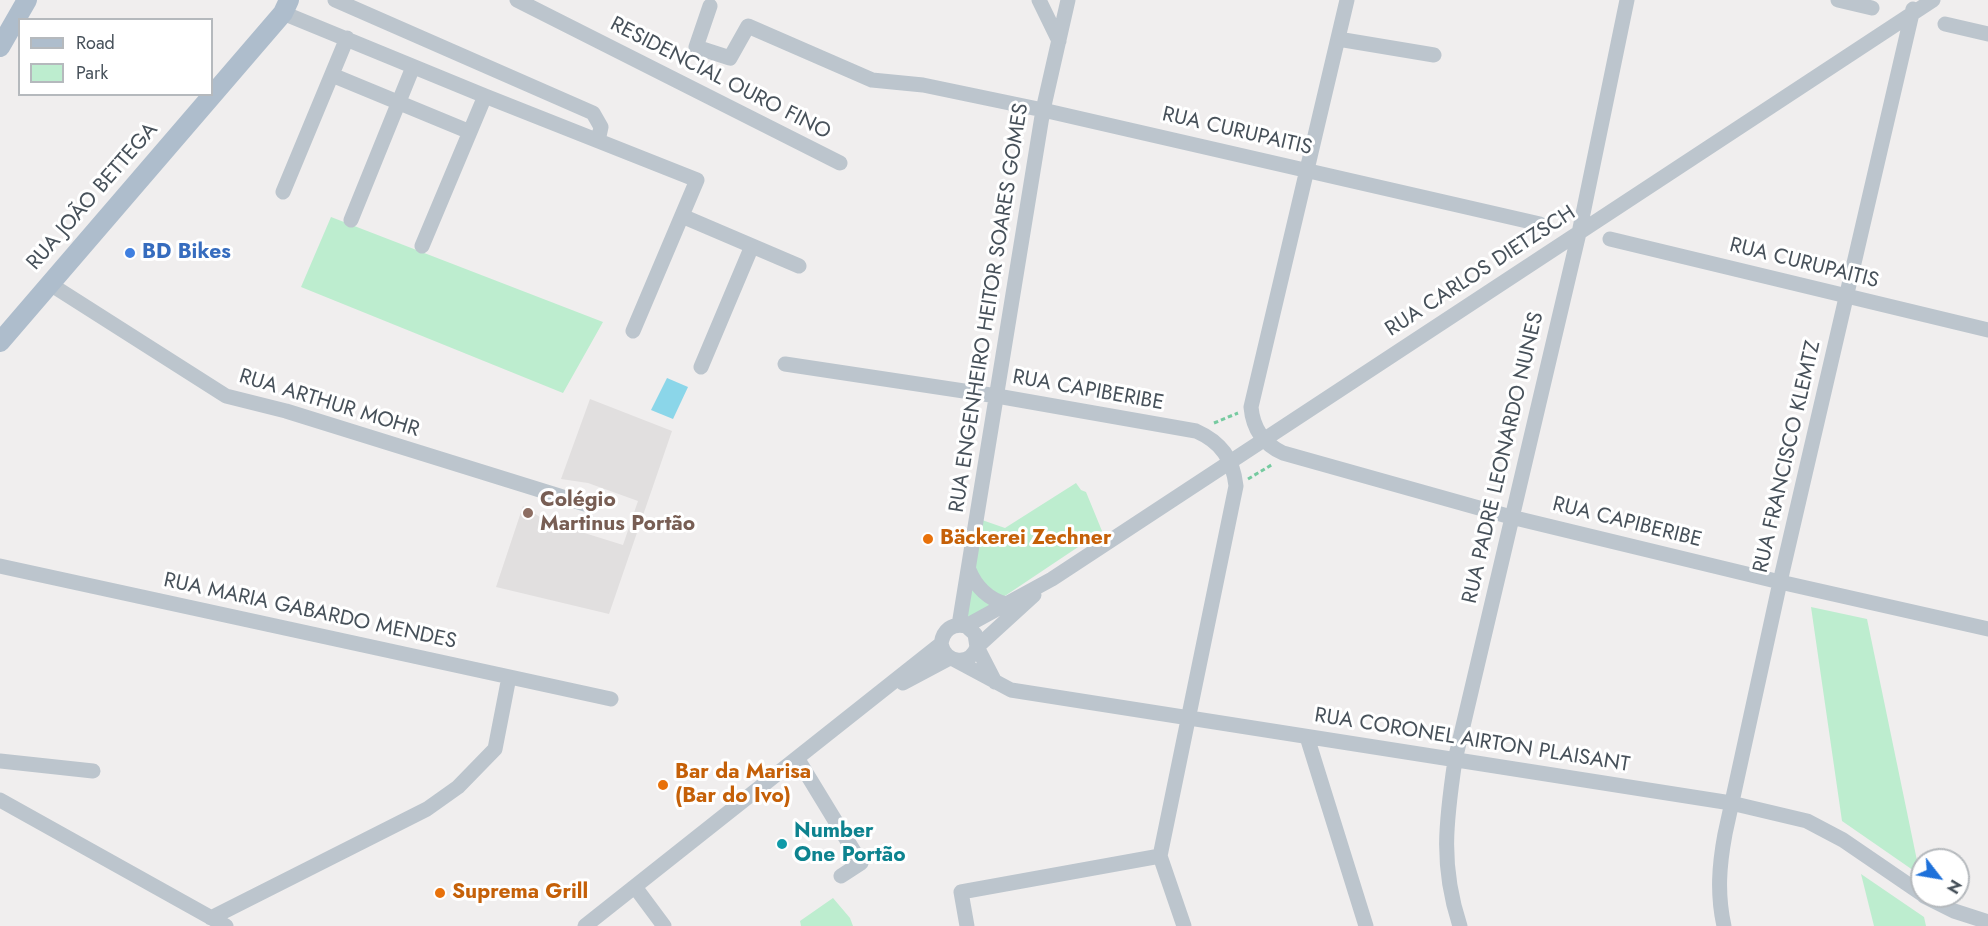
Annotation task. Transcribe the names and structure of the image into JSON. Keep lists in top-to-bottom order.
{
  "streets": {
    "main road": ["RUA JOÃO BETTEGA"],
    "street": [
      "RESIDENCIAL OURO FINO",
      "RUA CURUPAITIS",
      "RUA CARLOS DIETZSCH",
      "RUA ENGENHEIRO HEITOR SOARES GOMES",
      "RUA CAPIBERIBE",
      "RUA ARTHUR MOHR",
      "RUA FRANCISCO KLEMTZ",
      "RUA PADRE LEONARDO NUNES",
      "RUA MARIA GABARDO MENDES",
      "RUA CORONEL AIRTON PLAISANT"
    ]
  },
  "crossings": [
    ["RUA CURUPAITIS", "RUA ENGENHEIRO HEITOR SOARES GOMES"],
    ["RUA CURUPAITIS", "RUA FRANCISCO KLEMTZ"],
    ["RUA JOÃO BETTEGA", "RUA ARTHUR MOHR"],
    ["RUA CARLOS DIETZSCH", "RUA ENGENHEIRO HEITOR SOARES GOMES"],
    ["RUA CARLOS DIETZSCH", "RUA CAPIBERIBE"],
    ["RUA CARLOS DIETZSCH", "RUA FRANCISCO KLEMTZ"],
    ["RUA CARLOS DIETZSCH", "RUA PADRE LEONARDO NUNES"],
    ["RUA CARLOS DIETZSCH", "RUA CORONEL AIRTON PLAISANT"],
    ["RUA ENGENHEIRO HEITOR SOARES GOMES", "RUA CAPIBERIBE"],
    ["RUA ENGENHEIRO HEITOR SOARES GOMES", "RUA CORONEL AIRTON PLAISANT"],
    ["RUA CAPIBERIBE", "RUA FRANCISCO KLEMTZ"],
    ["RUA CAPIBERIBE", "RUA PADRE LEONARDO NUNES"],
    ["RUA FRANCISCO KLEMTZ", "RUA CORONEL AIRTON PLAISANT"],
    ["RUA PADRE LEONARDO NUNES", "RUA CORONEL AIRTON PLAISANT"]
  ],
  "places": [
    "BD Bikes",
    "Colégio Martinus Portão",
    "Bäckerei Zechner",
    "Bar da Marisa (Bar do Ivo)",
    "Number One Portão",
    "Suprema Grill"
  ],
  "legend": ["Road", "Park"],
  "north": "bottom right"
}
